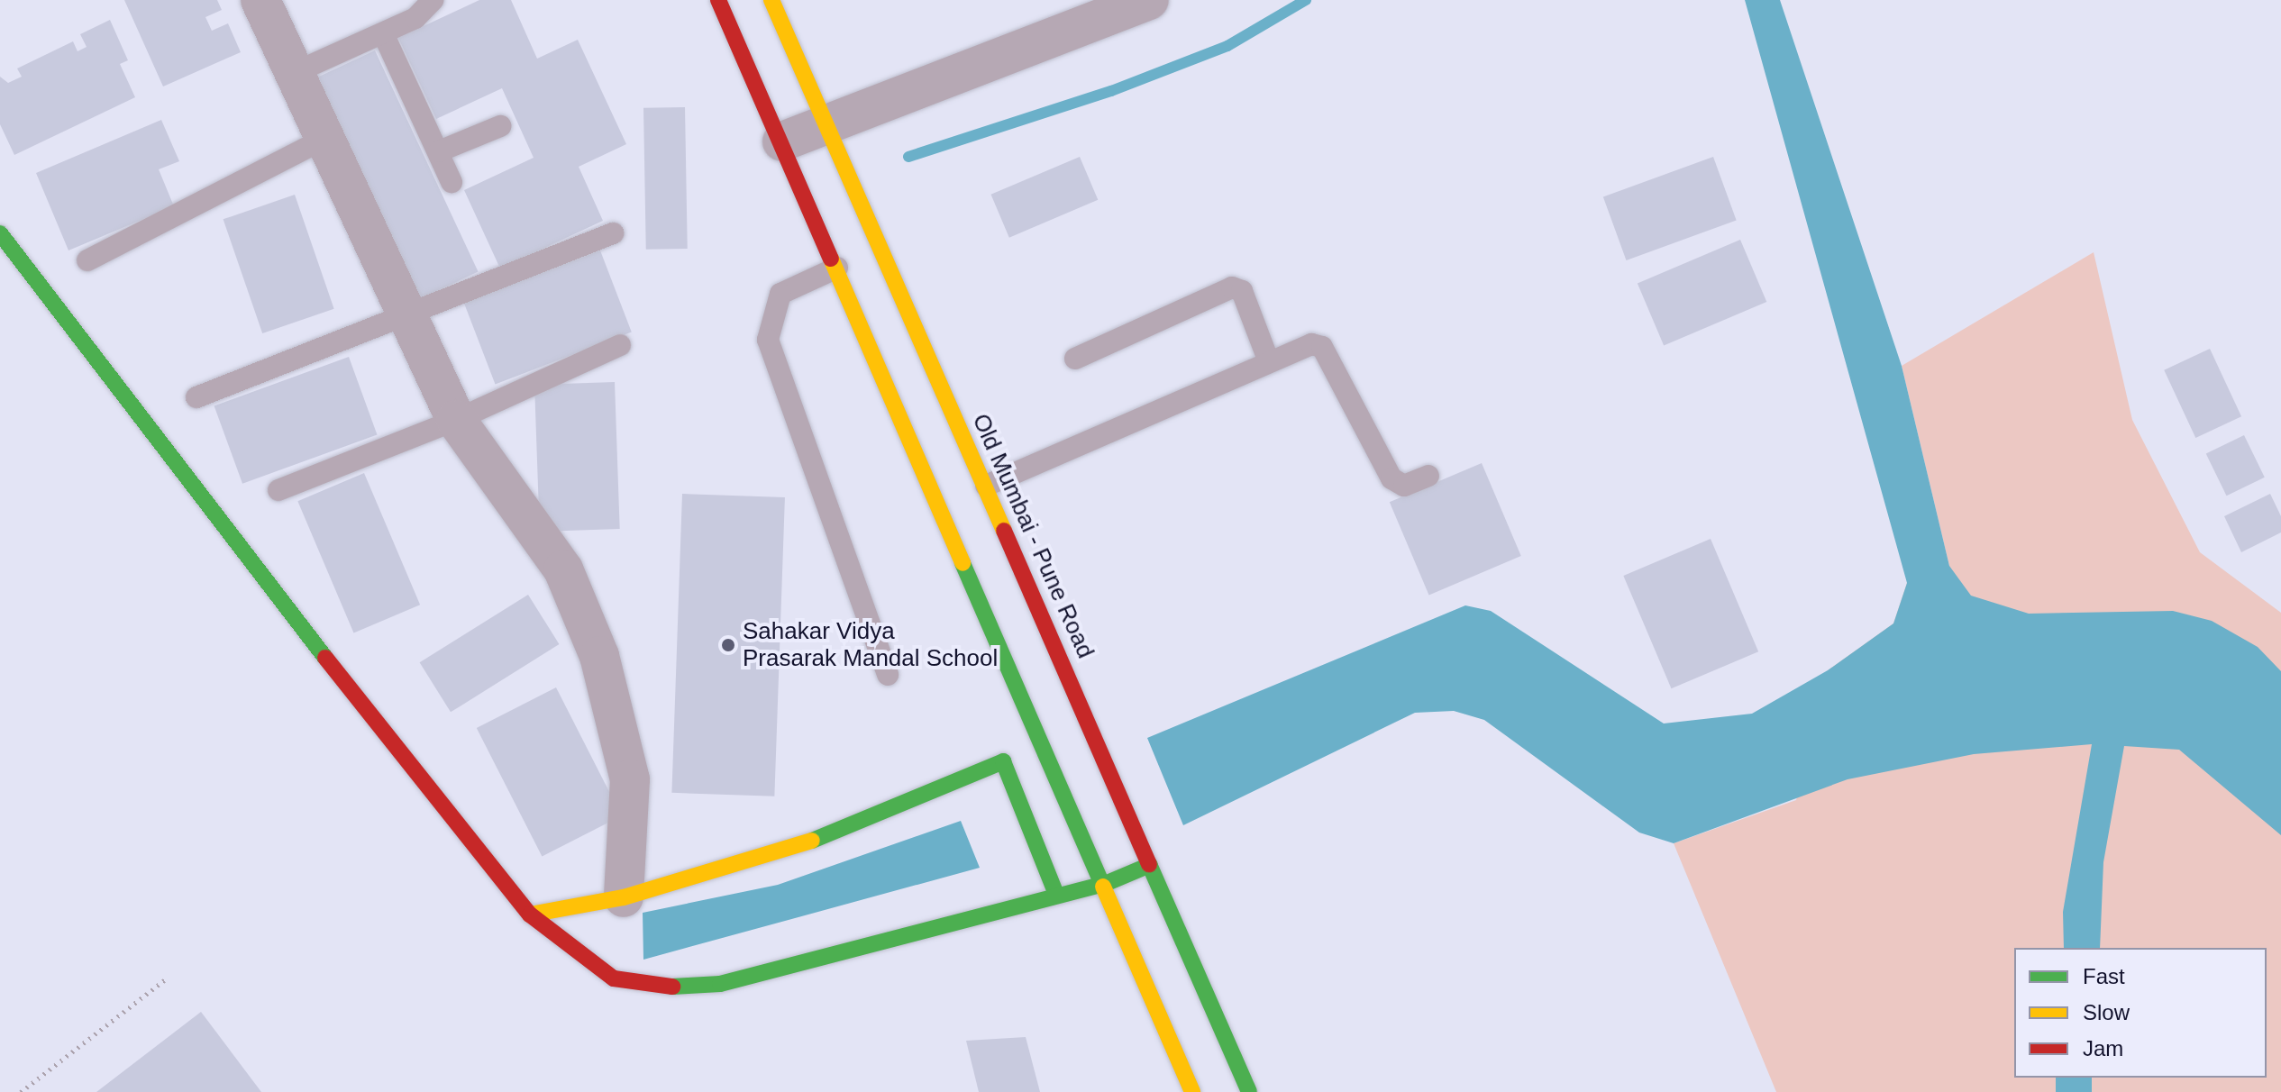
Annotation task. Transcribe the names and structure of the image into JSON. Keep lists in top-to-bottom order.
{
  "streets": {
    "main road": ["Old Mumbai - Pune Road"]
  },
  "places": ["Sahakar Vidya Prasarak Mandal School"],
  "legend": ["Fast", "Slow", "Jam"]
}
